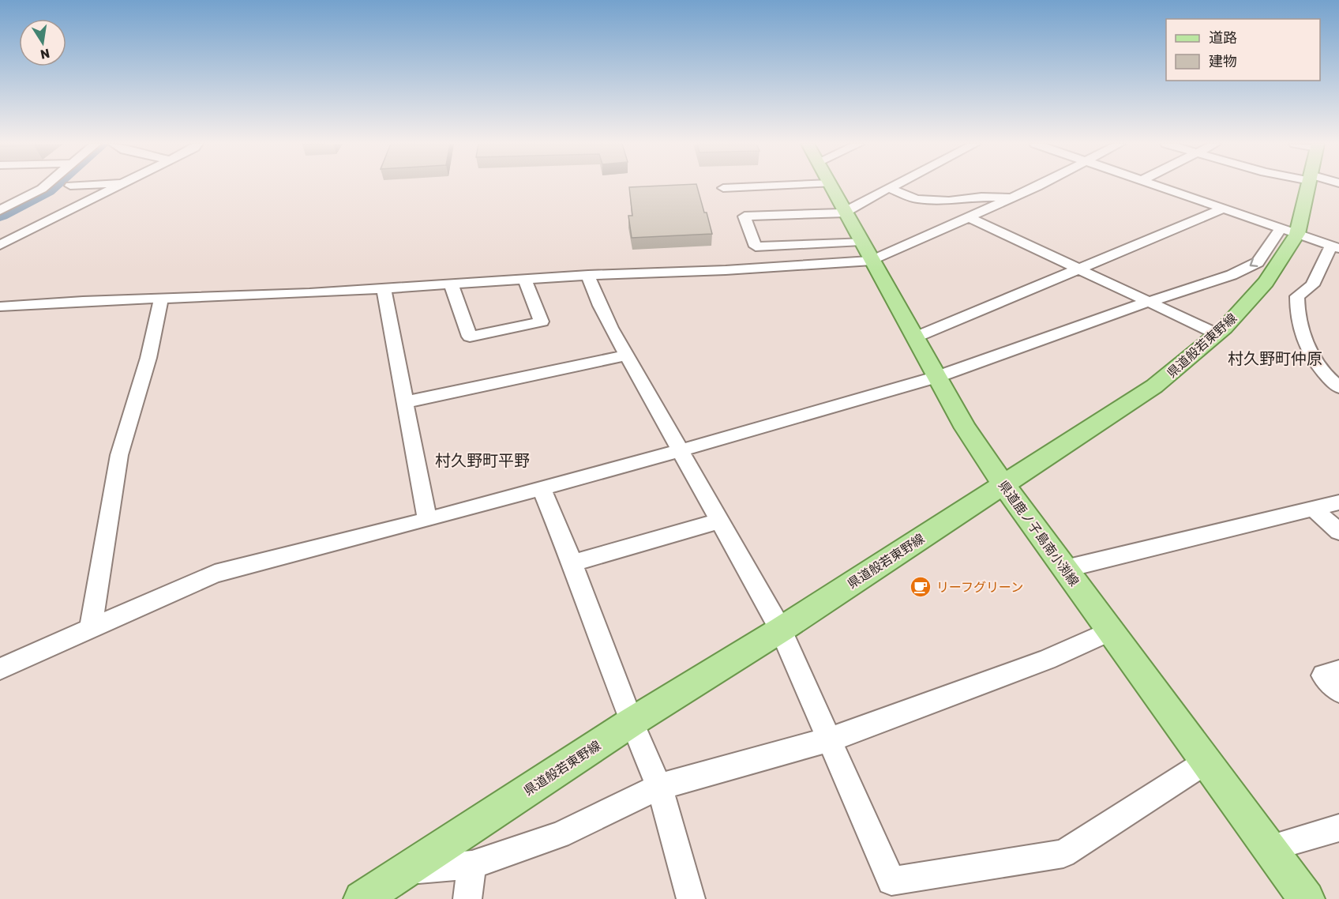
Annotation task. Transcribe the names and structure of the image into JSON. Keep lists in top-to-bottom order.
{
  "streets": {
    "main road": ["県道般若東野線", "県道鹿ノ子島南小渕線"]
  },
  "crossings": [
    ["県道般若東野線", "県道鹿ノ子島南小渕線"]
  ],
  "districts": ["村久野町仲原", "村久野町平野"],
  "places": {
    "cafe": ["リーフグリーン"]
  },
  "legend": ["道路", "建物"],
  "north": "bottom"
}
